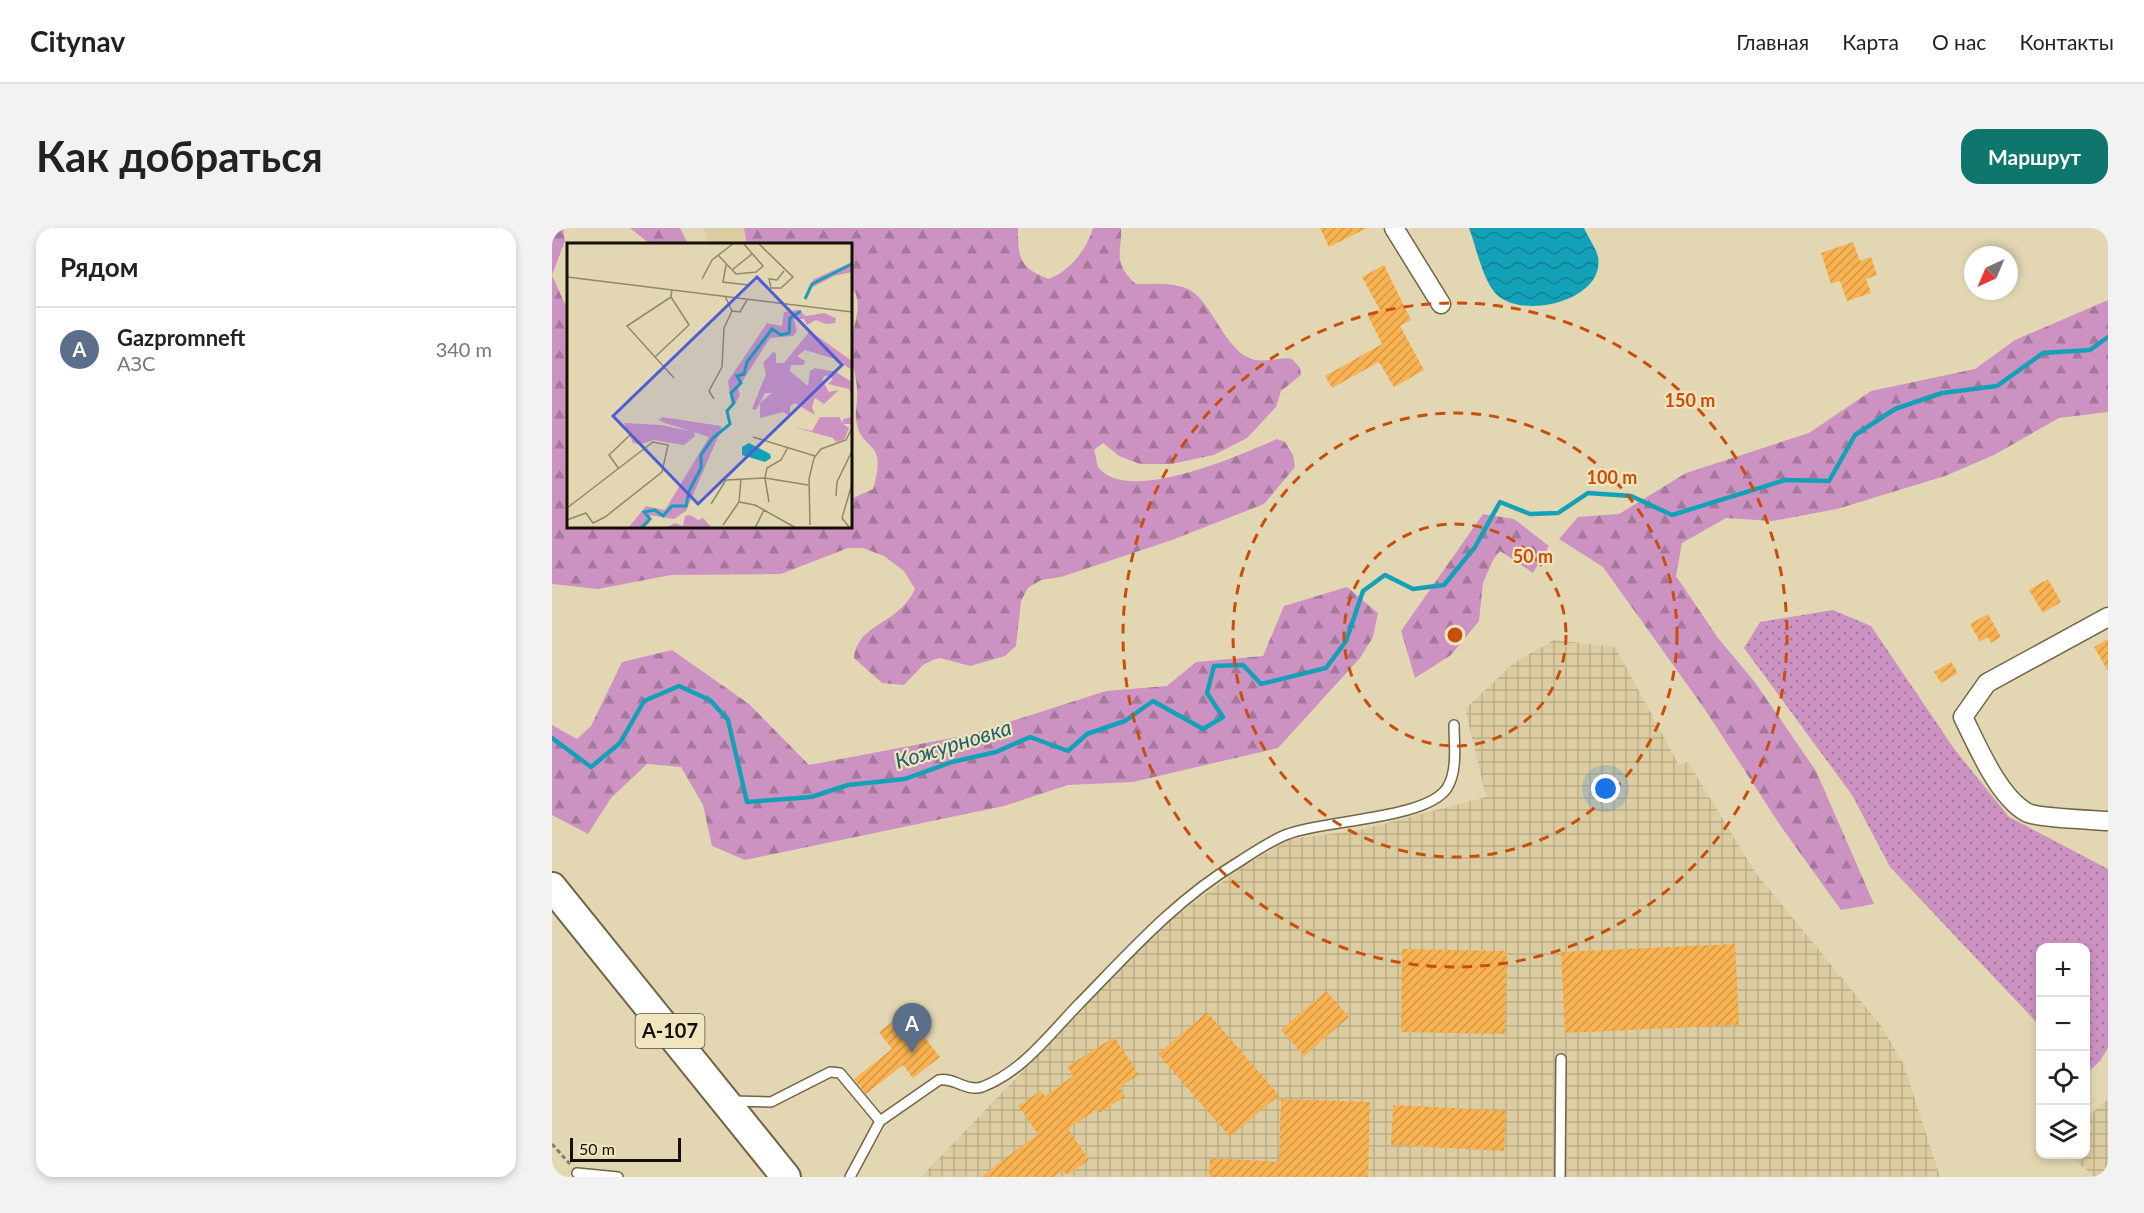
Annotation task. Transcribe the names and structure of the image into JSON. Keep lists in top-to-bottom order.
{
  "streets": {
    "highway": ["А-107"]
  },
  "water": ["Кожурновка"],
  "scale_bar": "50 m",
  "north": "bottom left",
  "page": {
    "header": "Citynav",
    "nav": [
      "Главная",
      "Карта",
      "О нас",
      "Контакты"
    ],
    "buttons": "Маршрут",
    "title": "Как добраться",
    "heading": "Рядом",
    "list": [
      {
        "mark": "A",
        "name": "Gazpromneft",
        "note": "АЗС",
        "value": "340 m"
      }
    ],
    "map_buttons": ["+", "−"],
    "pins": "A",
    "scale": "50 m"
  },
  "rings": ["150 m", "100 m", "50 m"]
}
